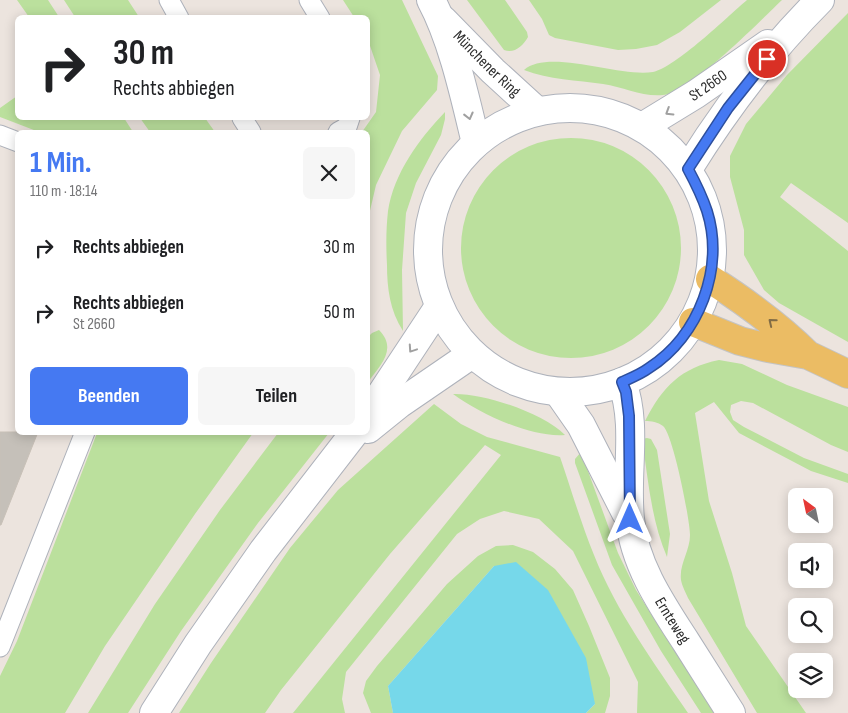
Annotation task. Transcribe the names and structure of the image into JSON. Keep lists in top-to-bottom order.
{
  "streets": {
    "main road": ["Münchener Ring", "St 2660", "Ernteweg"]
  },
  "one_way": ["Münchener Ring"],
  "north": "top left",
  "page": {
    "turn": ["30 m", "Rechts abbiegen"],
    "heading": ["1 Min.", "110 m · 18:14"],
    "list": [
      {
        "name": "Rechts abbiegen",
        "value": "30 m"
      },
      {
        "name": "Rechts abbiegen",
        "note": "St 2660",
        "value": "50 m"
      }
    ],
    "buttons": ["Beenden", "Teilen"]
  }
}
